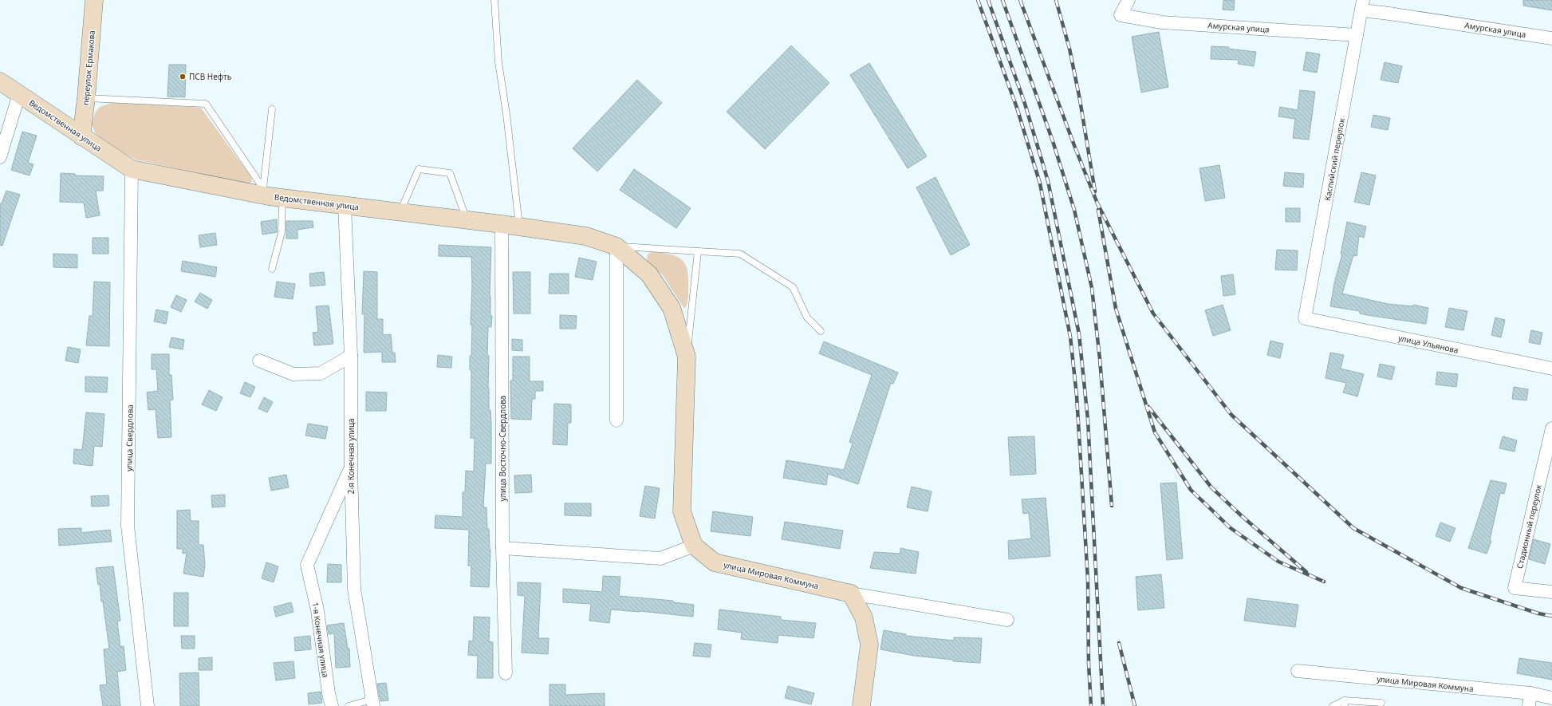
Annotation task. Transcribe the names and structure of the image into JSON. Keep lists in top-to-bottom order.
{
  "streets": {
    "main road": ["переулок Ермакова", "Ведомственная улица", "улица Мировая Коммуна"],
    "street": [
      "Амурская улица",
      "Каспийский переулок",
      "улица Ульянова",
      "улица Свердлова",
      "улица Восточно-Свердлова",
      "2-я Конечная улица",
      "Стадионный переулок",
      "1-я Конечная улица"
    ]
  },
  "crossings": [
    ["Амурская улица", "Каспийский переулок"],
    ["переулок Ермакова", "Ведомственная улица"],
    ["Ведомственная улица", "улица Свердлова"],
    ["Ведомственная улица", "улица Восточно-Свердлова"],
    ["Ведомственная улица", "2-я Конечная улица"],
    ["Ведомственная улица", "улица Мировая Коммуна"],
    ["Каспийский переулок", "улица Ульянова"],
    ["2-я Конечная улица", "1-я Конечная улица"]
  ],
  "places": ["ПСВ Нефть"]
}
